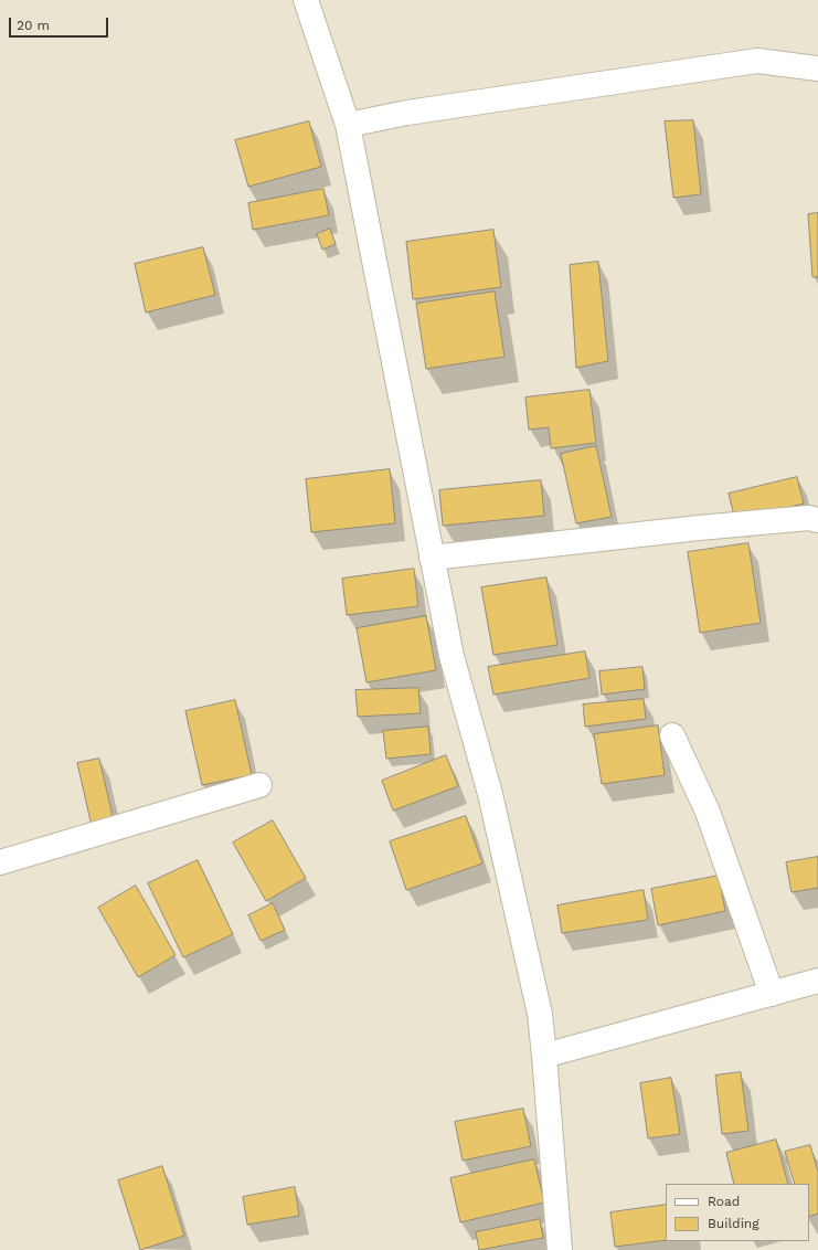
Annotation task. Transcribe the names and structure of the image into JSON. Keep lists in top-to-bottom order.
{
  "legend": ["Road", "Building"],
  "scale_bar": "20 m"
}
